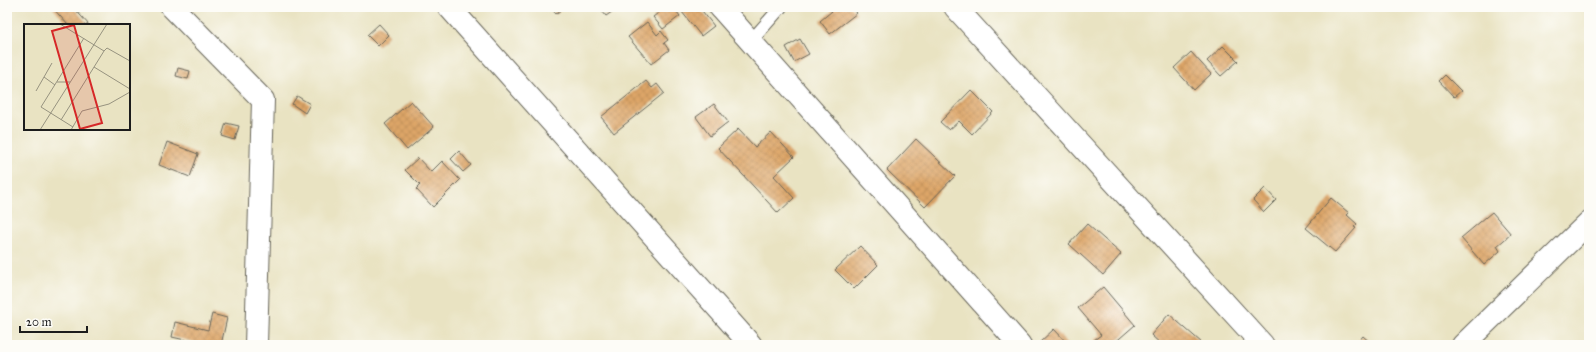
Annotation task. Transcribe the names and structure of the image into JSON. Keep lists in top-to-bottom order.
{
  "scale_bar": "20 m"
}
